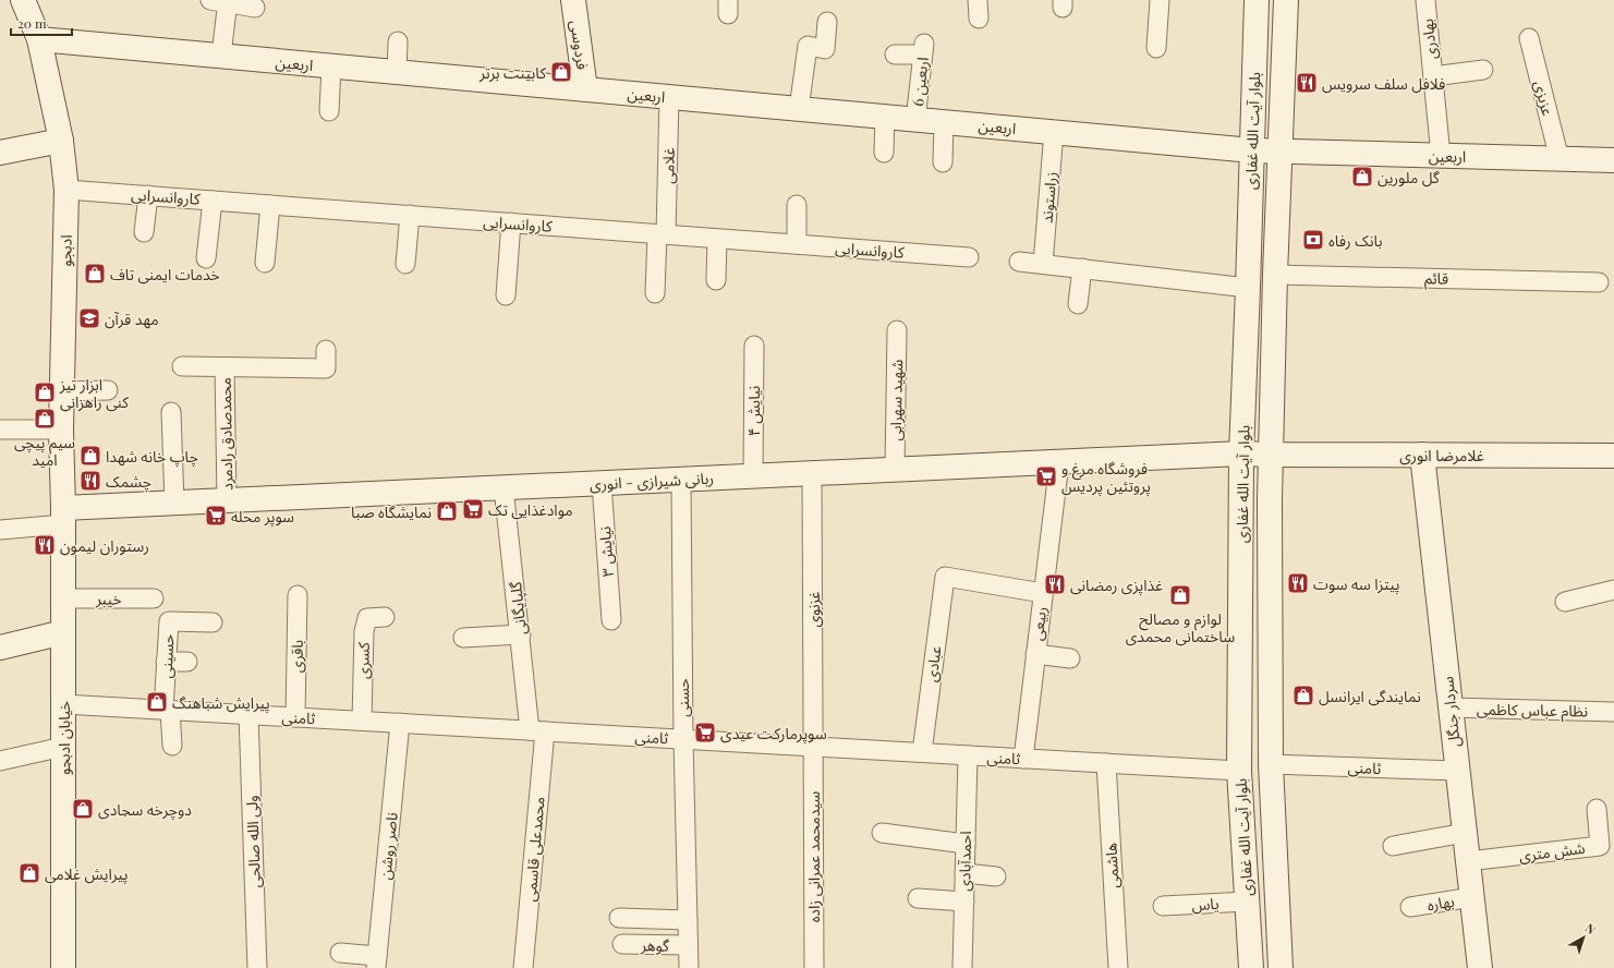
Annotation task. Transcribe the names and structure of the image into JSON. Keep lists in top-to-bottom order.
{
  "streets": {
    "street": [
      "بهادری",
      "فردوسی",
      "اربعین",
      "اربعین 6",
      "عزیزی",
      "بلوار آیت الله غفاری",
      "غلامی",
      "کاروانسرایی",
      "زراستوند",
      "ادبجو",
      "قائم",
      "شهید سهرابی",
      "نیایش ۴",
      "محمدصادق رادمرد",
      "غلامرضا انوری",
      "ربانی شیرازی - انوری",
      "نیایش ۳",
      "خیبر",
      "گلپایگانی",
      "غزنوی",
      "ربیعی",
      "حسینی",
      "باقری",
      "کسری",
      "عبادی",
      "حسنی",
      "نظام عباس کاظمی",
      "سردار جنگل",
      "ثامنی",
      "خیابان ادبجو",
      "ولی الله صالحی",
      "ناصر روشن",
      "محمدعلی قاسمی",
      "شش متری",
      "سیدمحمد عمرانی زاده",
      "احمدآبادی",
      "هاشمی",
      "بهاره",
      "یاس",
      "گوهر"
    ]
  },
  "crossings": [
    ["بهادری", "اربعین"],
    ["فردوسی", "اربعین"],
    ["اربعین", "اربعین 6"],
    ["اربعین", "عزیزی"],
    ["اربعین", "بلوار آیت الله غفاری"],
    ["اربعین", "غلامی"],
    ["اربعین", "زراستوند"],
    ["اربعین", "ادبجو"],
    ["بلوار آیت الله غفاری", "قائم"],
    ["بلوار آیت الله غفاری", "غلامرضا انوری"],
    ["بلوار آیت الله غفاری", "ربانی شیرازی - انوری"],
    ["بلوار آیت الله غفاری", "ثامنی"],
    ["بلوار آیت الله غفاری", "یاس"],
    ["غلامی", "کاروانسرایی"],
    ["کاروانسرایی", "ادبجو"],
    ["ادبجو", "ربانی شیرازی - انوری"],
    ["ادبجو", "خیابان ادبجو"],
    ["شهید سهرابی", "ربانی شیرازی - انوری"],
    ["نیایش ۴", "ربانی شیرازی - انوری"],
    ["محمدصادق رادمرد", "ربانی شیرازی - انوری"],
    ["غلامرضا انوری", "ربانی شیرازی - انوری"],
    ["غلامرضا انوری", "سردار جنگل"],
    ["ربانی شیرازی - انوری", "نیایش ۳"],
    ["ربانی شیرازی - انوری", "گلپایگانی"],
    ["ربانی شیرازی - انوری", "غزنوی"],
    ["ربانی شیرازی - انوری", "ربیعی"],
    ["ربانی شیرازی - انوری", "حسنی"],
    ["ربانی شیرازی - انوری", "خیابان ادبجو"],
    ["خیبر", "خیابان ادبجو"],
    ["گلپایگانی", "ثامنی"],
    ["گلپایگانی", "محمدعلی قاسمی"],
    ["غزنوی", "ثامنی"],
    ["غزنوی", "سیدمحمد عمرانی زاده"],
    ["ربیعی", "عبادی"],
    ["ربیعی", "ثامنی"],
    ["حسینی", "ثامنی"],
    ["باقری", "ثامنی"],
    ["کسری", "ثامنی"],
    ["عبادی", "ثامنی"],
    ["حسنی", "ثامنی"],
    ["حسنی", "گوهر"],
    ["نظام عباس کاظمی", "سردار جنگل"],
    ["سردار جنگل", "ثامنی"],
    ["سردار جنگل", "شش متری"],
    ["سردار جنگل", "بهاره"],
    ["ثامنی", "خیابان ادبجو"],
    ["ثامنی", "ولی الله صالحی"],
    ["ثامنی", "ناصر روشن"],
    ["ثامنی", "محمدعلی قاسمی"],
    ["ثامنی", "سیدمحمد عمرانی زاده"],
    ["ثامنی", "احمدآبادی"],
    ["ثامنی", "هاشمی"]
  ],
  "places": {
    "shop": [
      "کابینت برتر",
      "گل ملورین",
      "خدمات ایمنی تاف",
      "ابزار تیز کنی راهزانی",
      "سیم پیچی امید",
      "چاپ خانه شهدا",
      "نمایشگاه صبا",
      "لوازم و مصالح ساختمانی محمدی",
      "نمایندگی ایرانسل",
      "پیرایش شباهنگ",
      "دوچرخه سجادی",
      "پیرایش غلامی"
    ],
    "restaurant": [
      "فلافل سلف سرویس",
      "چشمک",
      "رستوران لیمون",
      "پیتزا سه سوت",
      "غذاپزی رمضانی"
    ],
    "bank": ["بانک رفاه"],
    "school or university": ["مهد قرآن"],
    "supermarket": [
      "فروشگاه مرغ و پروتئین پردیس",
      "موادغذایی تک",
      "سوپر محله",
      "سوپرمارکت عیدی"
    ]
  },
  "scale_bar": "20 m",
  "north": "top right"
}
